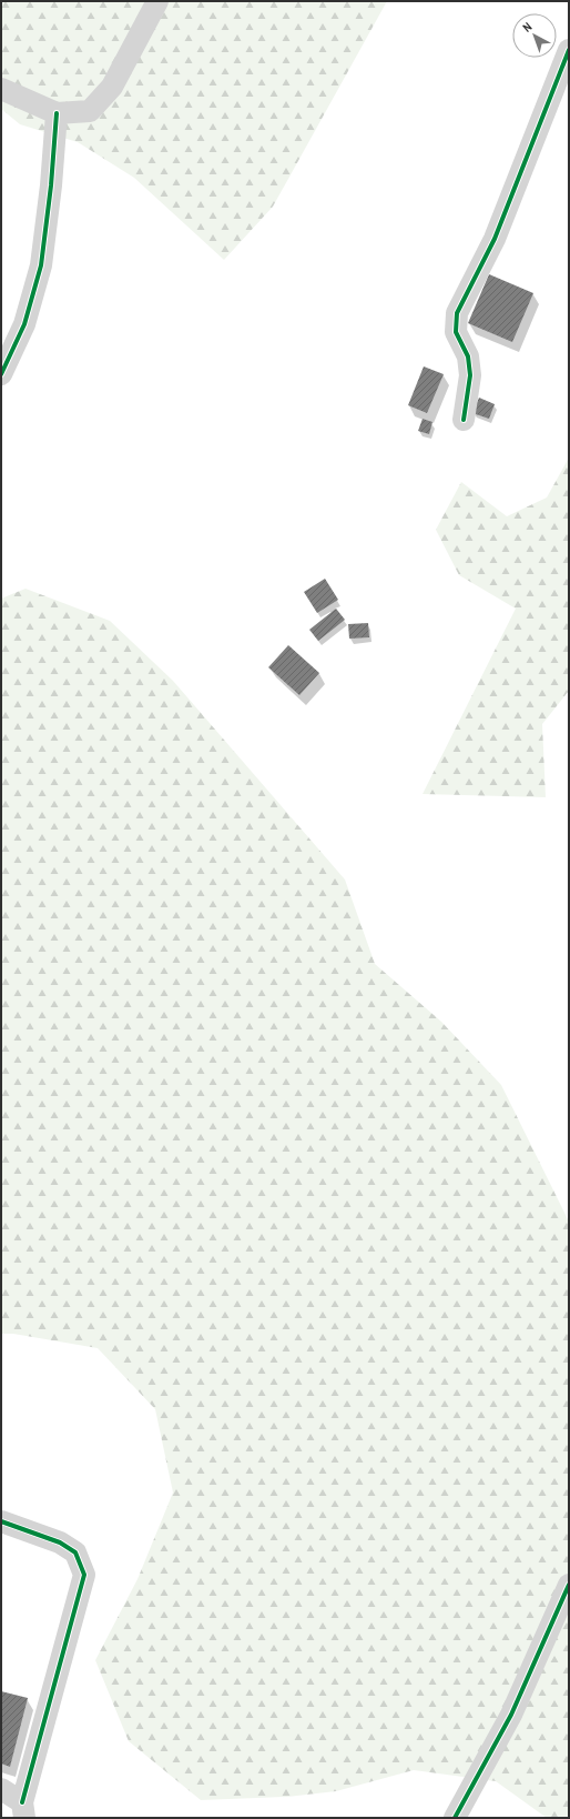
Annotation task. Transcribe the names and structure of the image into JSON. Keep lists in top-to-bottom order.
{
  "north": "top left"
}
